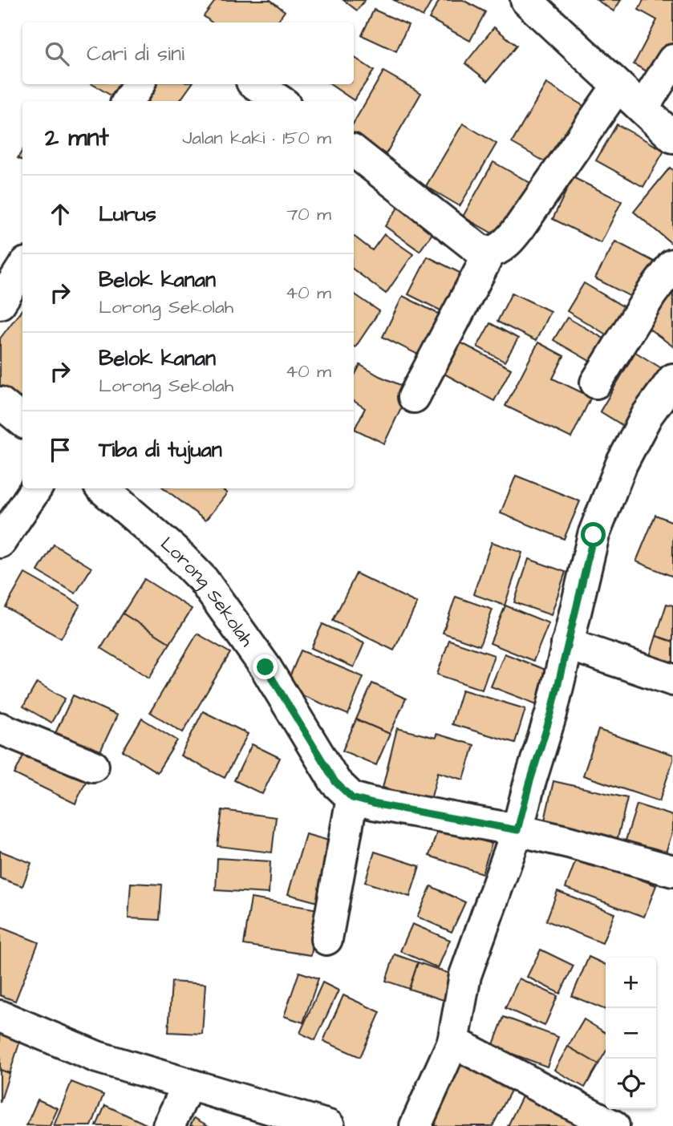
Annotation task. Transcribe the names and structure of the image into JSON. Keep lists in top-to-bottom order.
{
  "streets": {
    "street": ["Lorong Sekolah"]
  },
  "page": {
    "search": "Cari di sini",
    "heading": ["2 mnt", "Jalan kaki · 150 m"],
    "list": [
      ["Lurus", "70 m"],
      ["Belok kanan", "Lorong Sekolah", "40 m"],
      ["Belok kanan", "Lorong Sekolah", "40 m"],
      "Tiba di tujuan"
    ],
    "map_buttons": ["+", "−"]
  }
}
